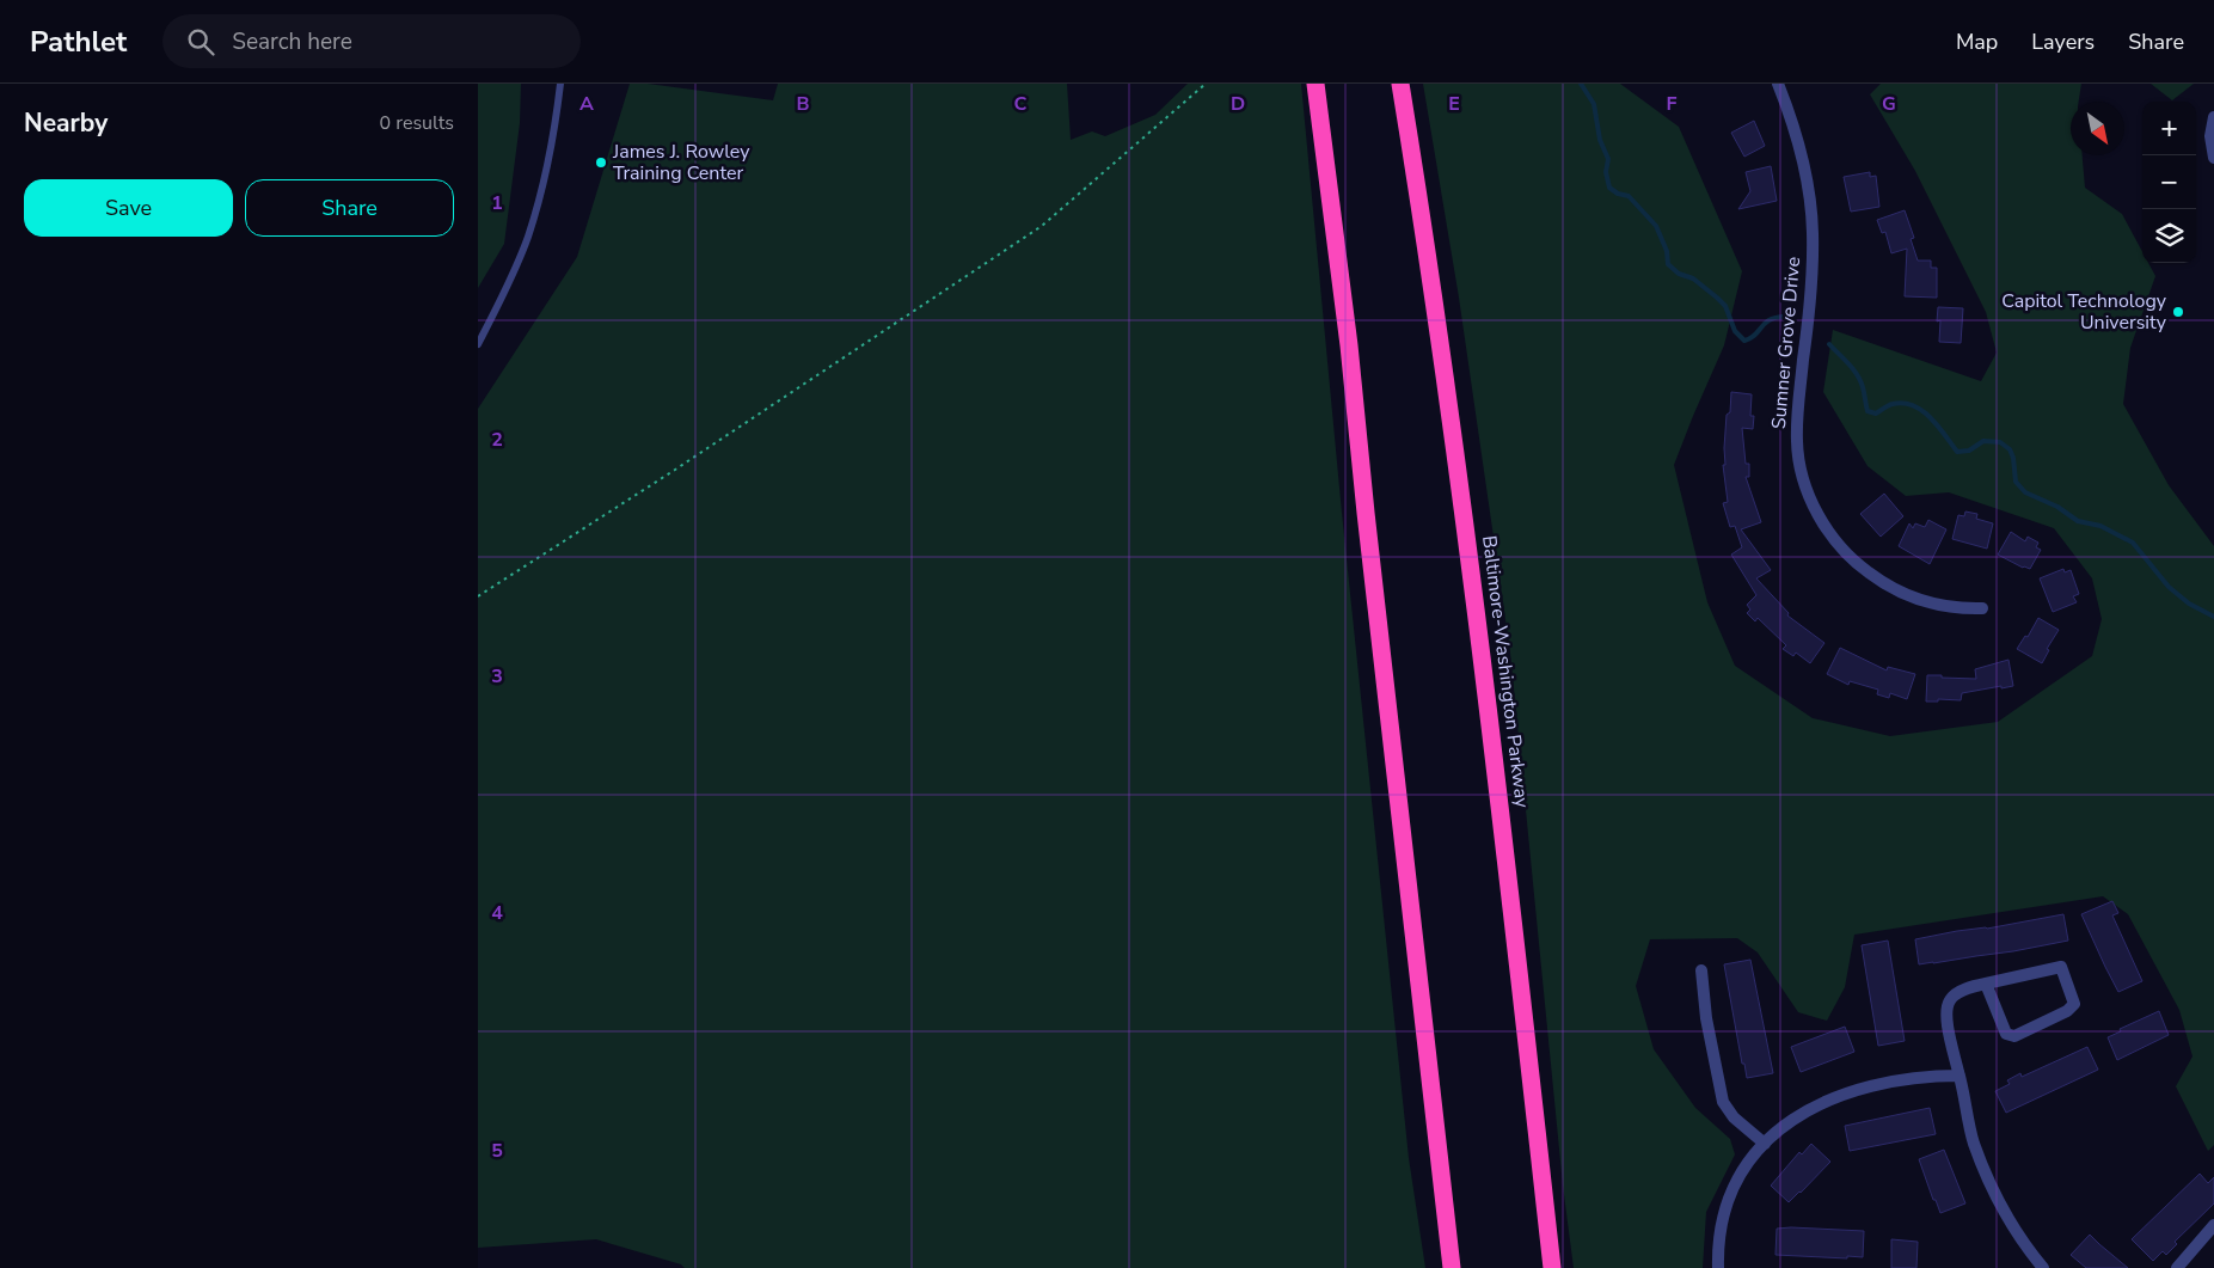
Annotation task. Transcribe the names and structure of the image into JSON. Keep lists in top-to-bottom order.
{
  "streets": {
    "highway": ["Baltimore-Washington Parkway"],
    "street": ["Sumner Grove Drive"]
  },
  "places": ["James J. Rowley Training Center", "Capitol Technology University"],
  "north": "bottom right",
  "page": {
    "header": "Pathlet",
    "search": "Search here",
    "nav": ["Map", "Layers", "Share"],
    "heading": ["Nearby", "0 results"],
    "map_buttons": ["+", "−"],
    "buttons": ["Save", "Share"]
  },
  "grid": {
    "columns": [
      "A",
      "B",
      "C",
      "D",
      "E",
      "F",
      "G"
    ],
    "rows": [
      "1",
      "2",
      "3",
      "4",
      "5"
    ]
  }
}
